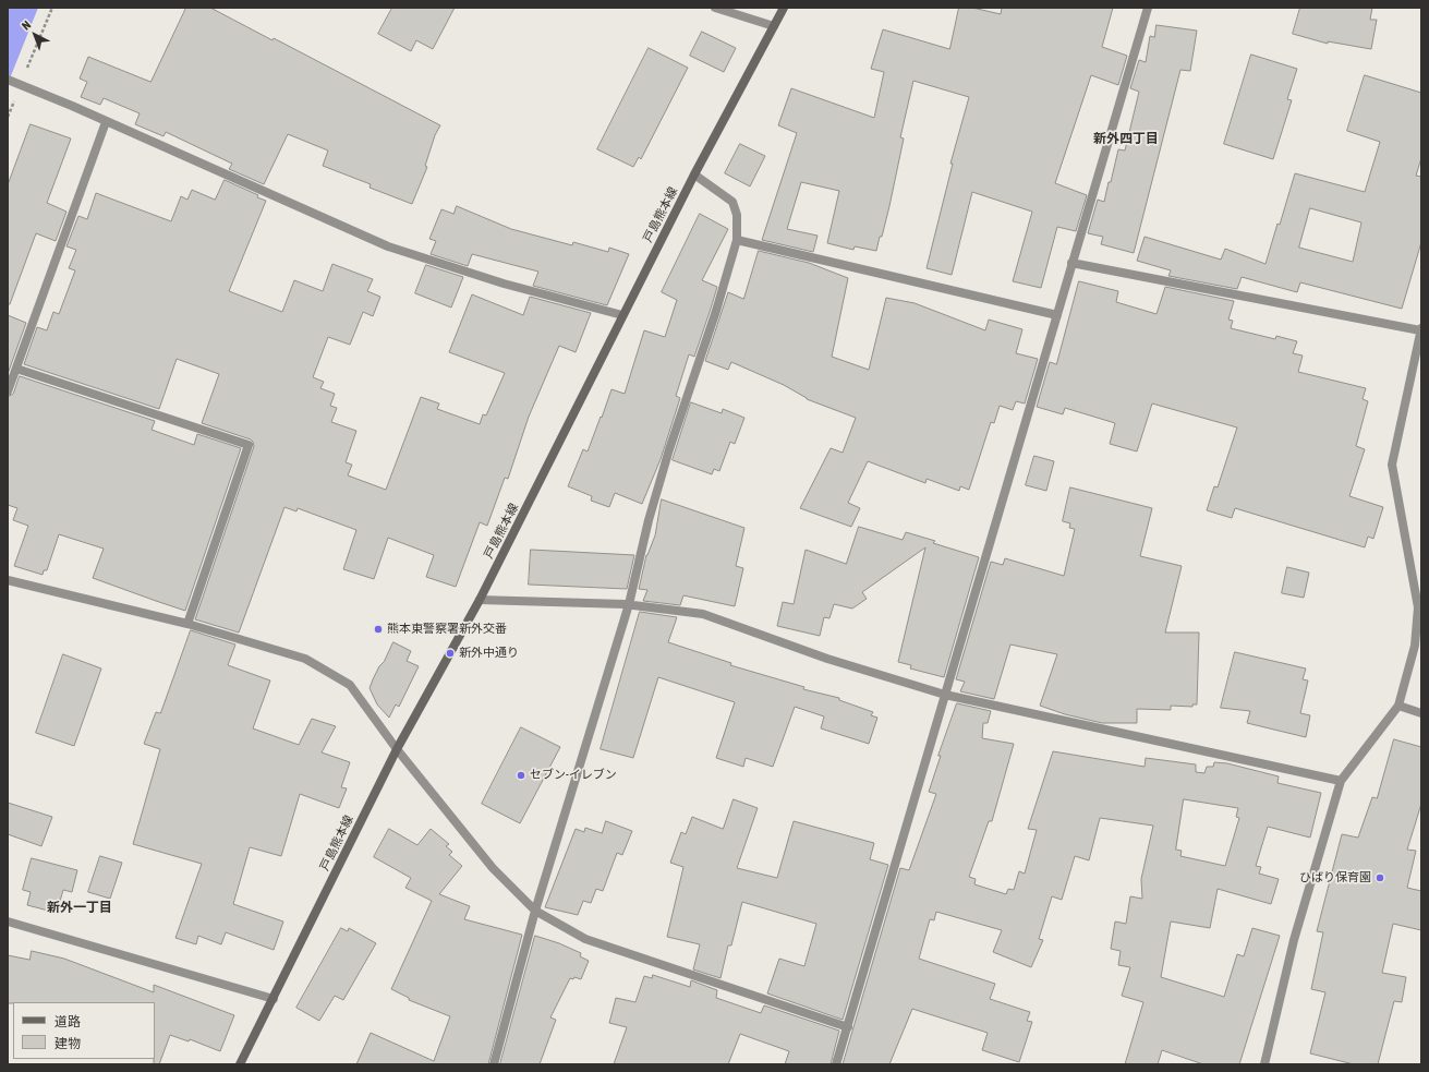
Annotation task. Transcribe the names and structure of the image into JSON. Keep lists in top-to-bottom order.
{
  "streets": {
    "main road": ["戸島熊本線"]
  },
  "districts": ["新外四丁目", "新外一丁目"],
  "places": [
    "熊本東警察署新外交番",
    "新外中通り",
    "セブン-イレブン",
    "ひばり保育園"
  ],
  "legend": ["道路", "建物"],
  "north": "top left"
}
